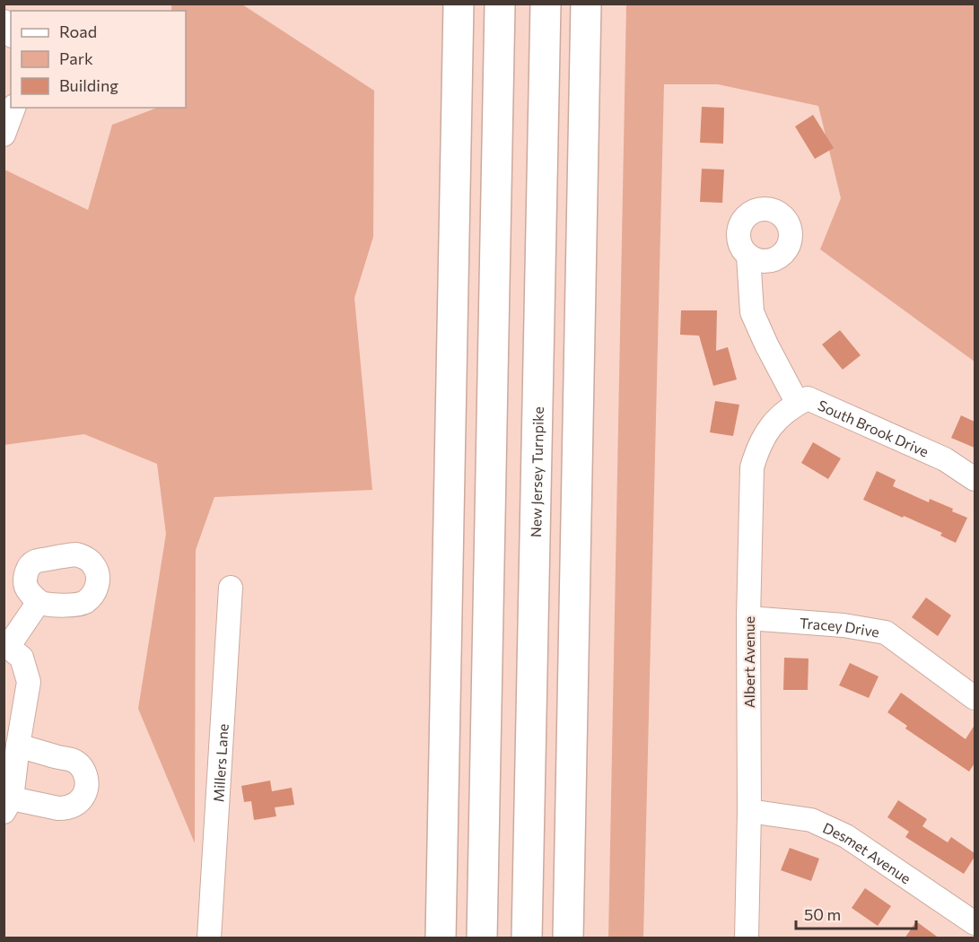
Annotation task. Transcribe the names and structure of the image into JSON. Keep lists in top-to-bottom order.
{
  "streets": {
    "highway": ["New Jersey Turnpike"],
    "street": [
      "South Brook Drive",
      "Tracey Drive",
      "Albert Avenue",
      "Millers Lane",
      "Desmet Avenue"
    ]
  },
  "crossings": [
    ["South Brook Drive", "Albert Avenue"],
    ["Tracey Drive", "Albert Avenue"],
    ["Albert Avenue", "Desmet Avenue"]
  ],
  "legend": ["Road", "Park", "Building"],
  "scale_bar": "50 m"
}
